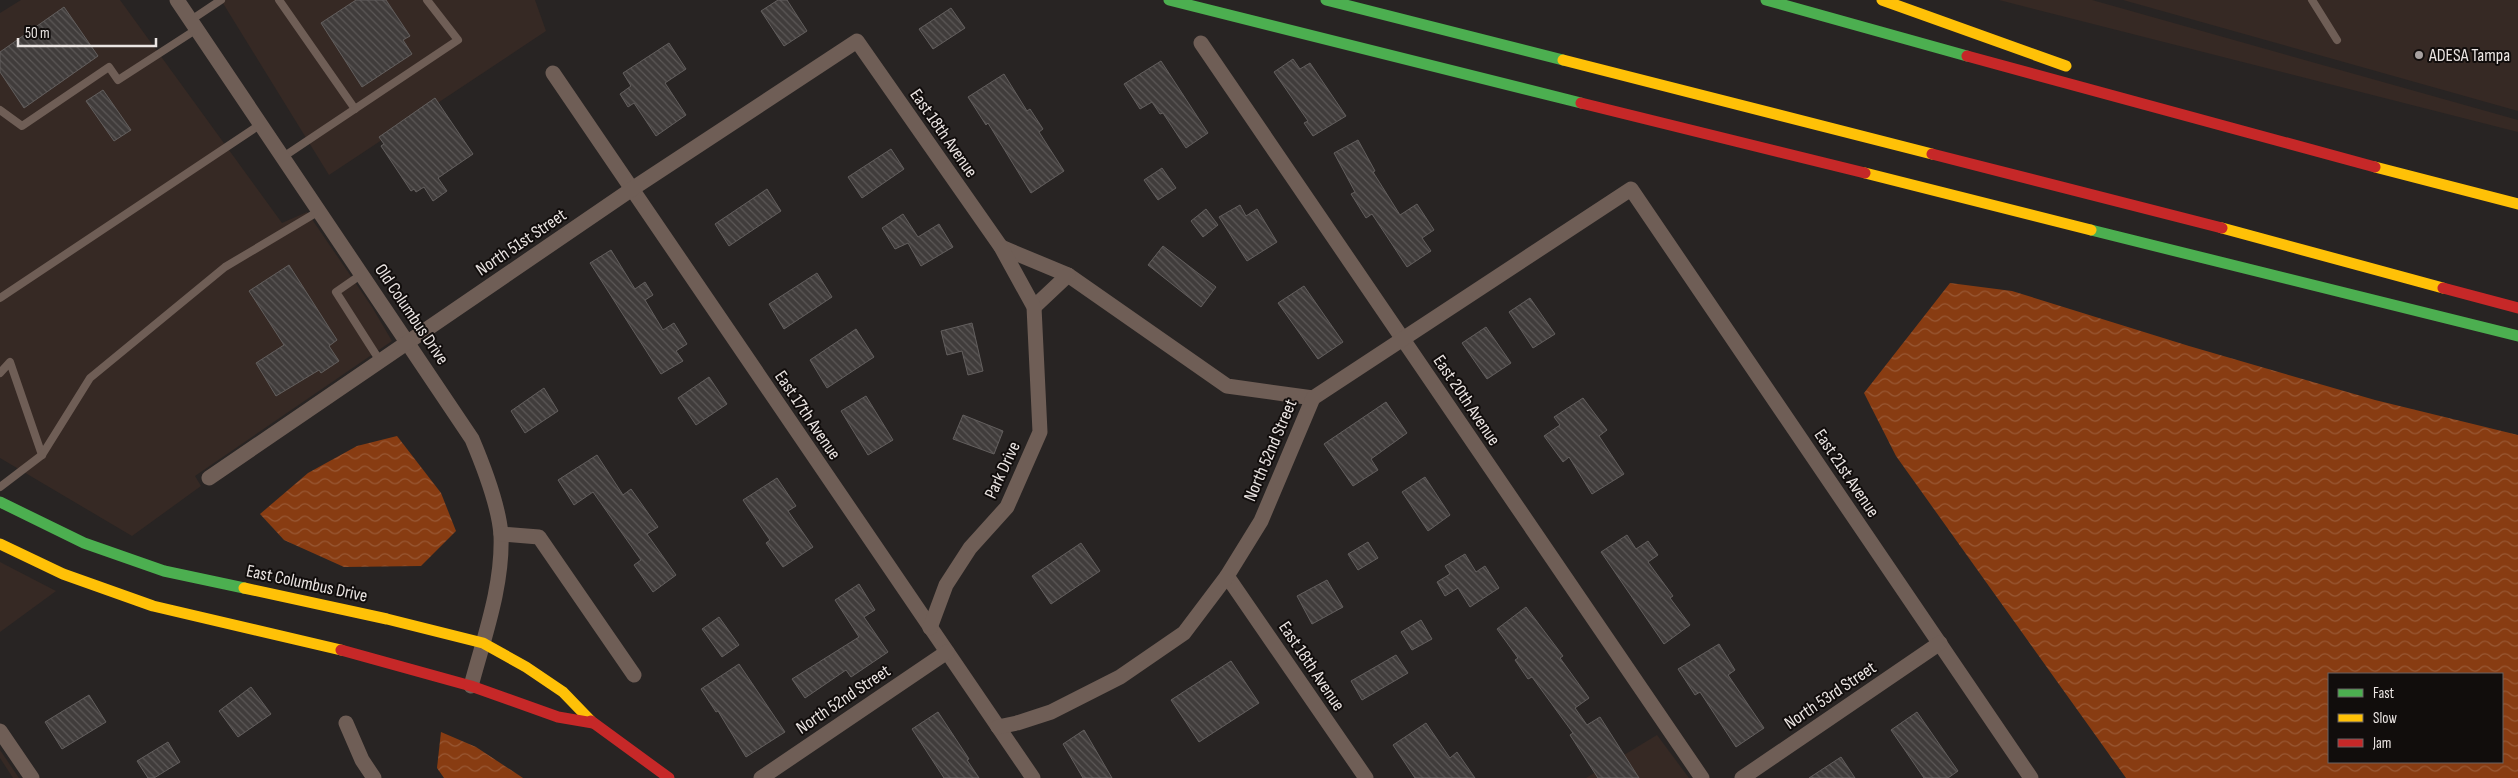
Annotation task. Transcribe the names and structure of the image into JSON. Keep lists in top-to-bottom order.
{
  "streets": {
    "main road": ["East Columbus Drive"],
    "street": [
      "East 18th Avenue",
      "North 51st Street",
      "Old Columbus Drive",
      "East 20th Avenue",
      "East 17th Avenue",
      "North 52nd Street",
      "Park Drive",
      "East 21st Avenue",
      "North 53rd Street"
    ]
  },
  "crossings": [
    ["East 18th Avenue", "North 51st Street"],
    ["East 18th Avenue", "North 52nd Street"],
    ["East 18th Avenue", "Park Drive"],
    ["North 51st Street", "Old Columbus Drive"],
    ["North 51st Street", "East 17th Avenue"],
    ["Old Columbus Drive", "East Columbus Drive"],
    ["East 20th Avenue", "North 52nd Street"],
    ["East 17th Avenue", "North 52nd Street"],
    ["East 17th Avenue", "Park Drive"],
    ["North 52nd Street", "East 21st Avenue"],
    ["East 21st Avenue", "North 53rd Street"]
  ],
  "places": ["ADESA Tampa"],
  "legend": ["Fast", "Slow", "Jam"],
  "scale_bar": "50 m"
}
